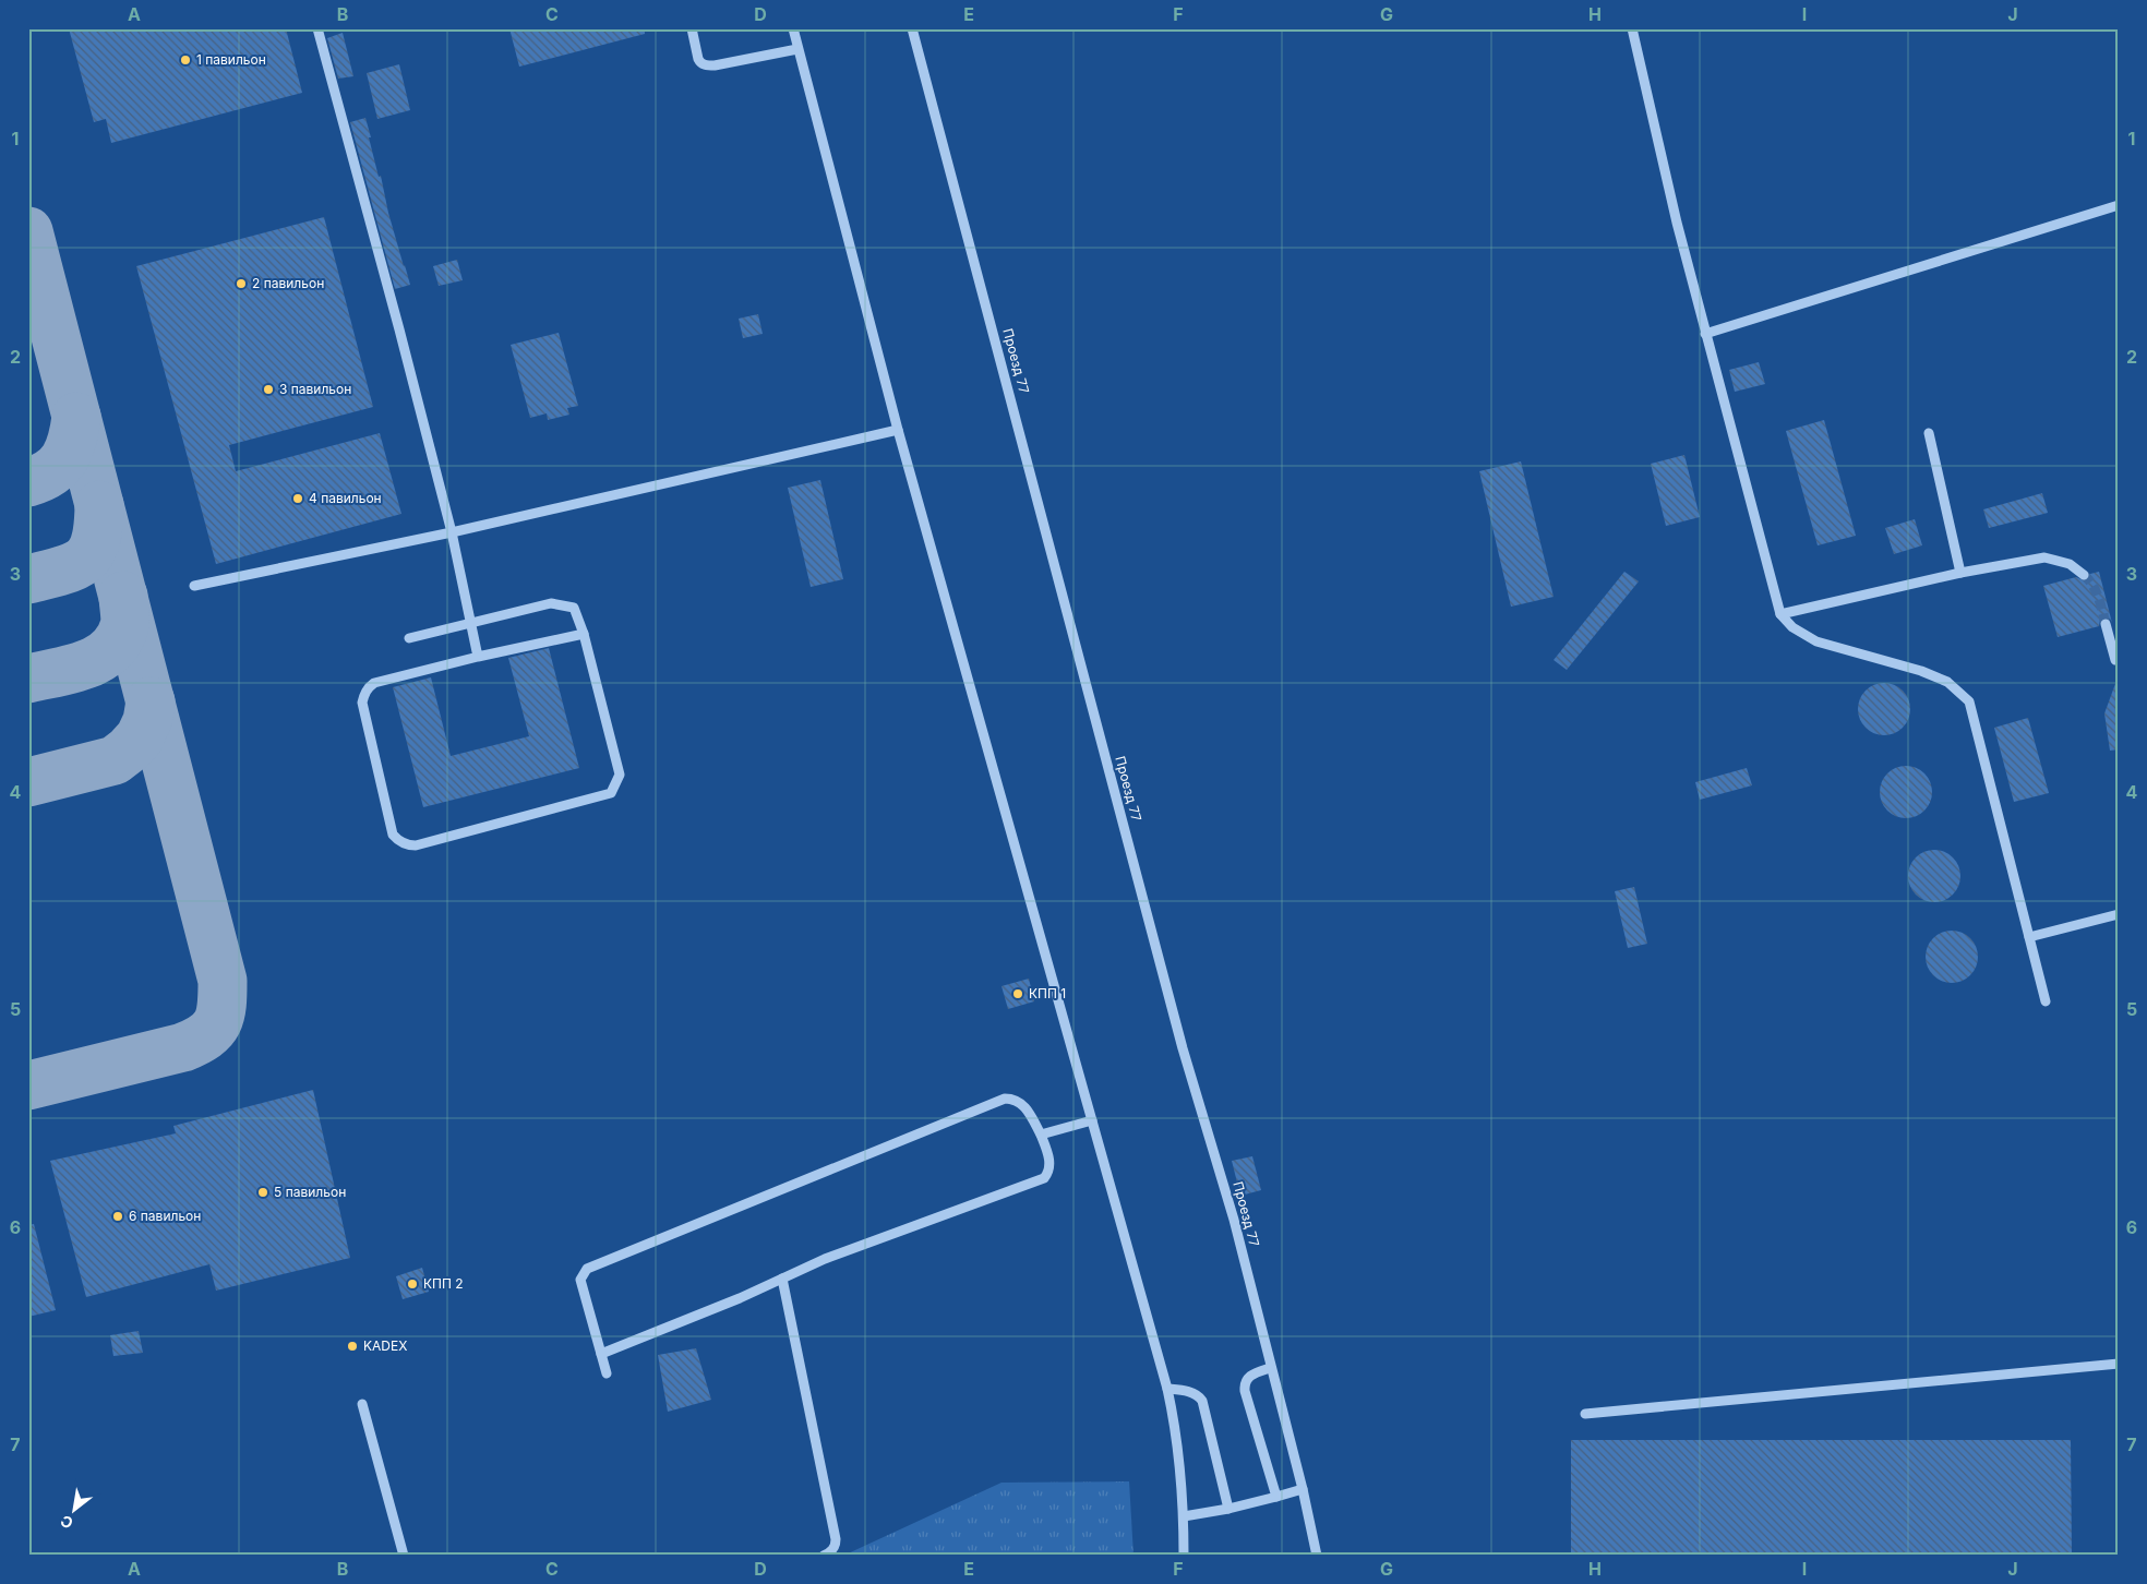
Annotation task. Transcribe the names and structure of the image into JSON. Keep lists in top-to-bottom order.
{
  "streets": {
    "street": ["Проезд 77"]
  },
  "places": [
    "1 павильон",
    "2 павильон",
    "3 павильон",
    "4 павильон",
    "КПП 1",
    "5 павильон",
    "6 павильон",
    "КПП 2",
    "KADEX"
  ],
  "north": "bottom left",
  "grid": {
    "columns": [
      "A",
      "B",
      "C",
      "D",
      "E",
      "F",
      "G",
      "H",
      "I",
      "J"
    ],
    "rows": [
      "1",
      "2",
      "3",
      "4",
      "5",
      "6",
      "7"
    ]
  }
}
